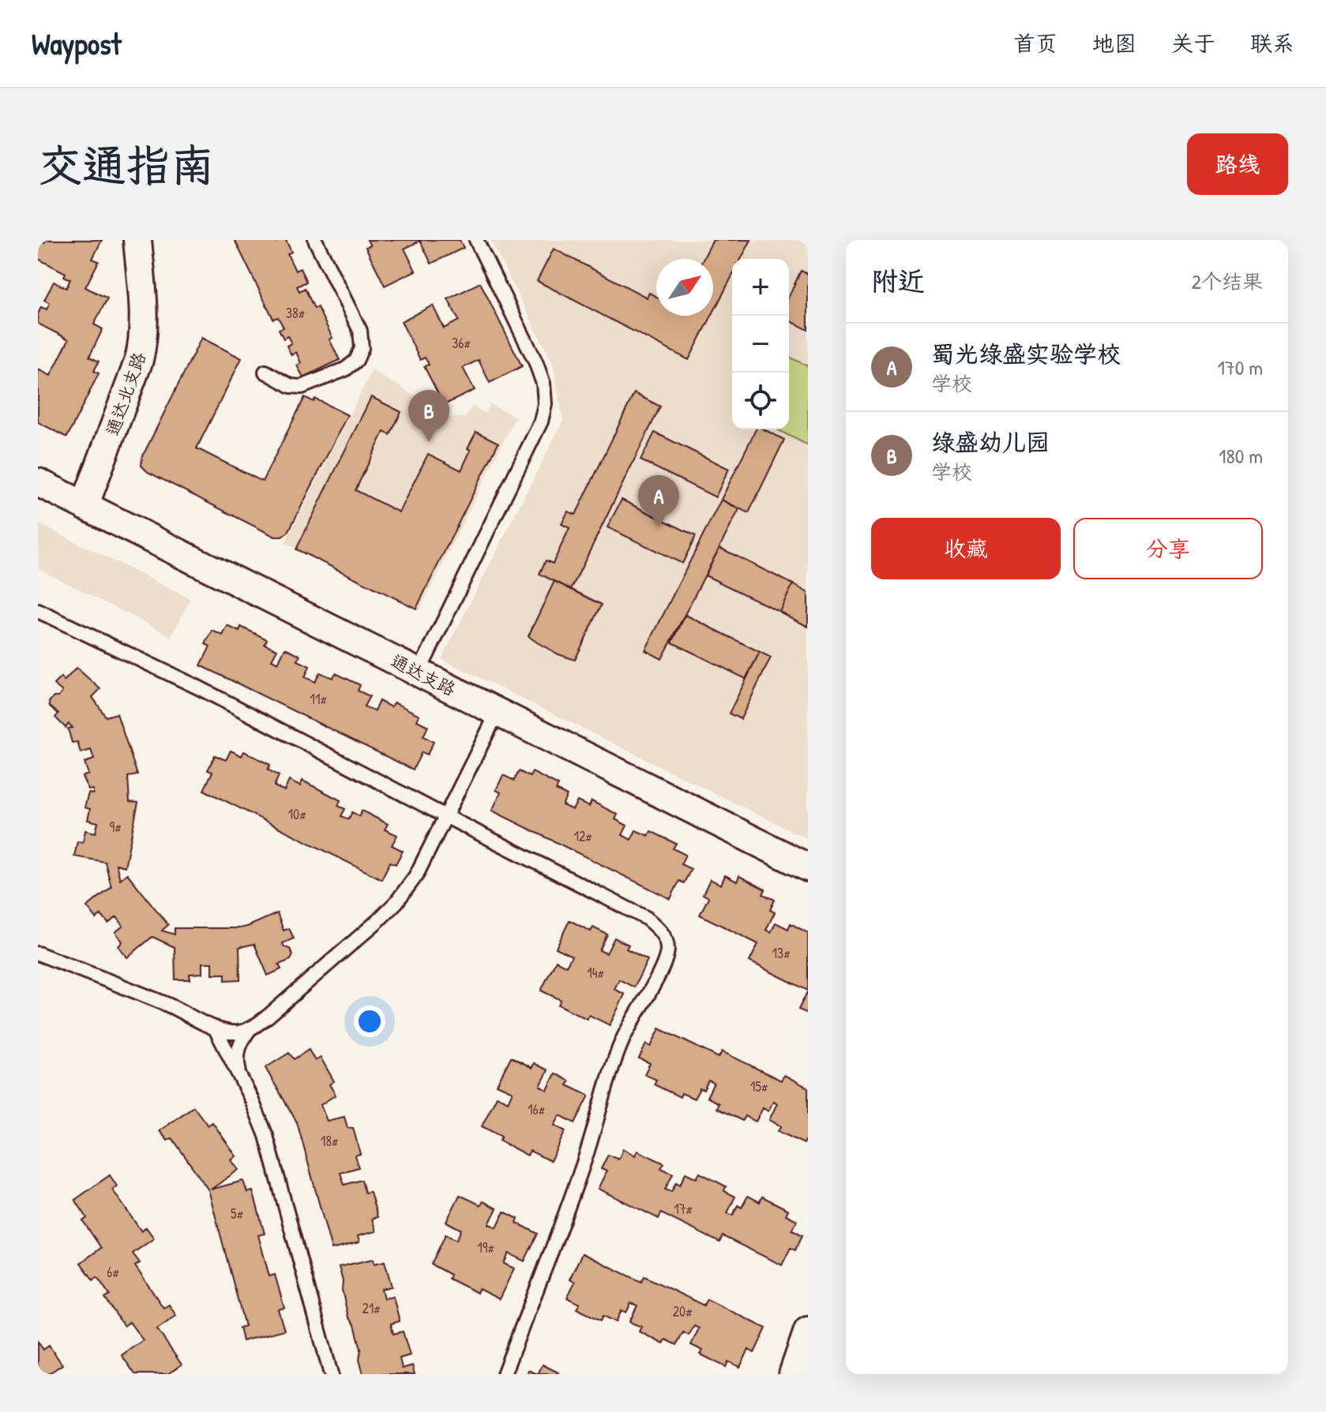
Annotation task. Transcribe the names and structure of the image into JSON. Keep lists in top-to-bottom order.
{
  "streets": {
    "street": ["通达北支路", "通达支路"]
  },
  "crossings": [
    ["通达北支路", "通达支路"]
  ],
  "house_numbers": [
    "38#",
    "36#",
    "11#",
    "10#",
    "9#",
    "12#",
    "13#",
    "14#",
    "15#",
    "16#",
    "18#",
    "17#",
    "5#",
    "19#",
    "6#",
    "21#",
    "20#"
  ],
  "north": "top right",
  "page": {
    "header": "Waypost",
    "nav": [
      "首页",
      "地图",
      "关于",
      "联系"
    ],
    "buttons": [
      "路线",
      ["收藏", "分享"]
    ],
    "title": "交通指南",
    "heading": ["附近", "2个结果"],
    "map_buttons": ["+", "−"],
    "list": [
      {
        "mark": "A",
        "name": "蜀光绿盛实验学校",
        "note": "学校",
        "value": "170 m"
      },
      {
        "mark": "B",
        "name": "绿盛幼儿园",
        "note": "学校",
        "value": "180 m"
      }
    ],
    "pins": ["B", "A"]
  }
}
